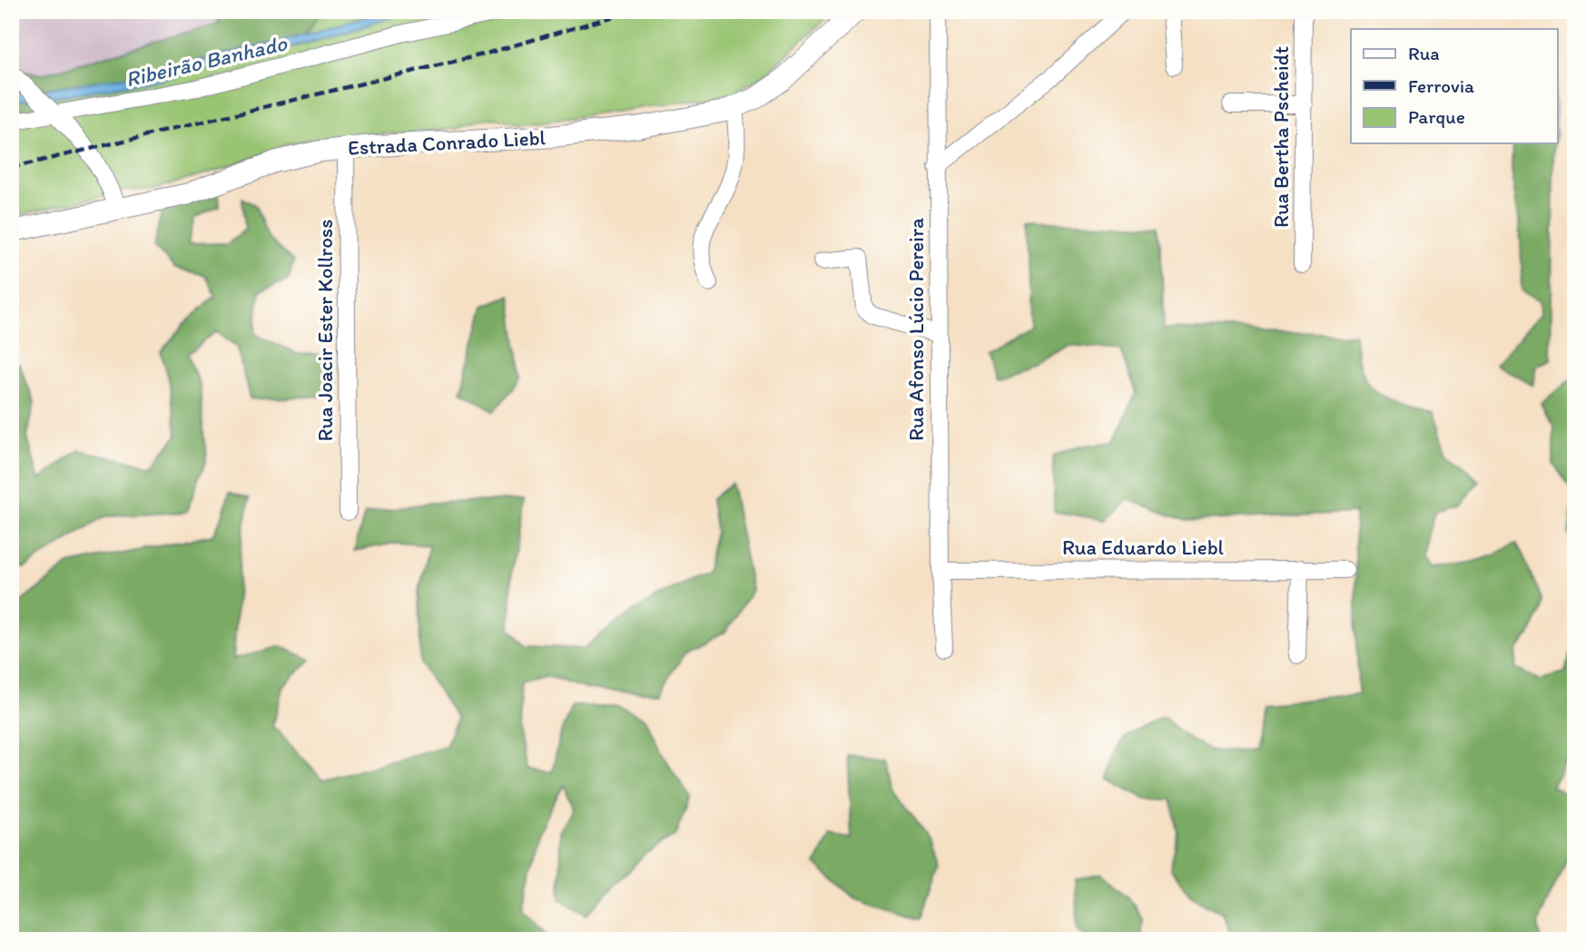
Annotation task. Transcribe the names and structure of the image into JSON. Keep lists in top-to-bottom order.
{
  "streets": {
    "main road": ["Estrada Conrado Liebl"],
    "street": [
      "Rua Bertha Pscheidt",
      "Rua Afonso Lúcio Pereira",
      "Rua Joacir Ester Kollross",
      "Rua Eduardo Liebl"
    ]
  },
  "crossings": [
    ["Estrada Conrado Liebl", "Rua Joacir Ester Kollross"],
    ["Rua Afonso Lúcio Pereira", "Rua Eduardo Liebl"]
  ],
  "water": ["Ribeirão Banhado"],
  "legend": ["Rua", "Ferrovia", "Parque"]
}
